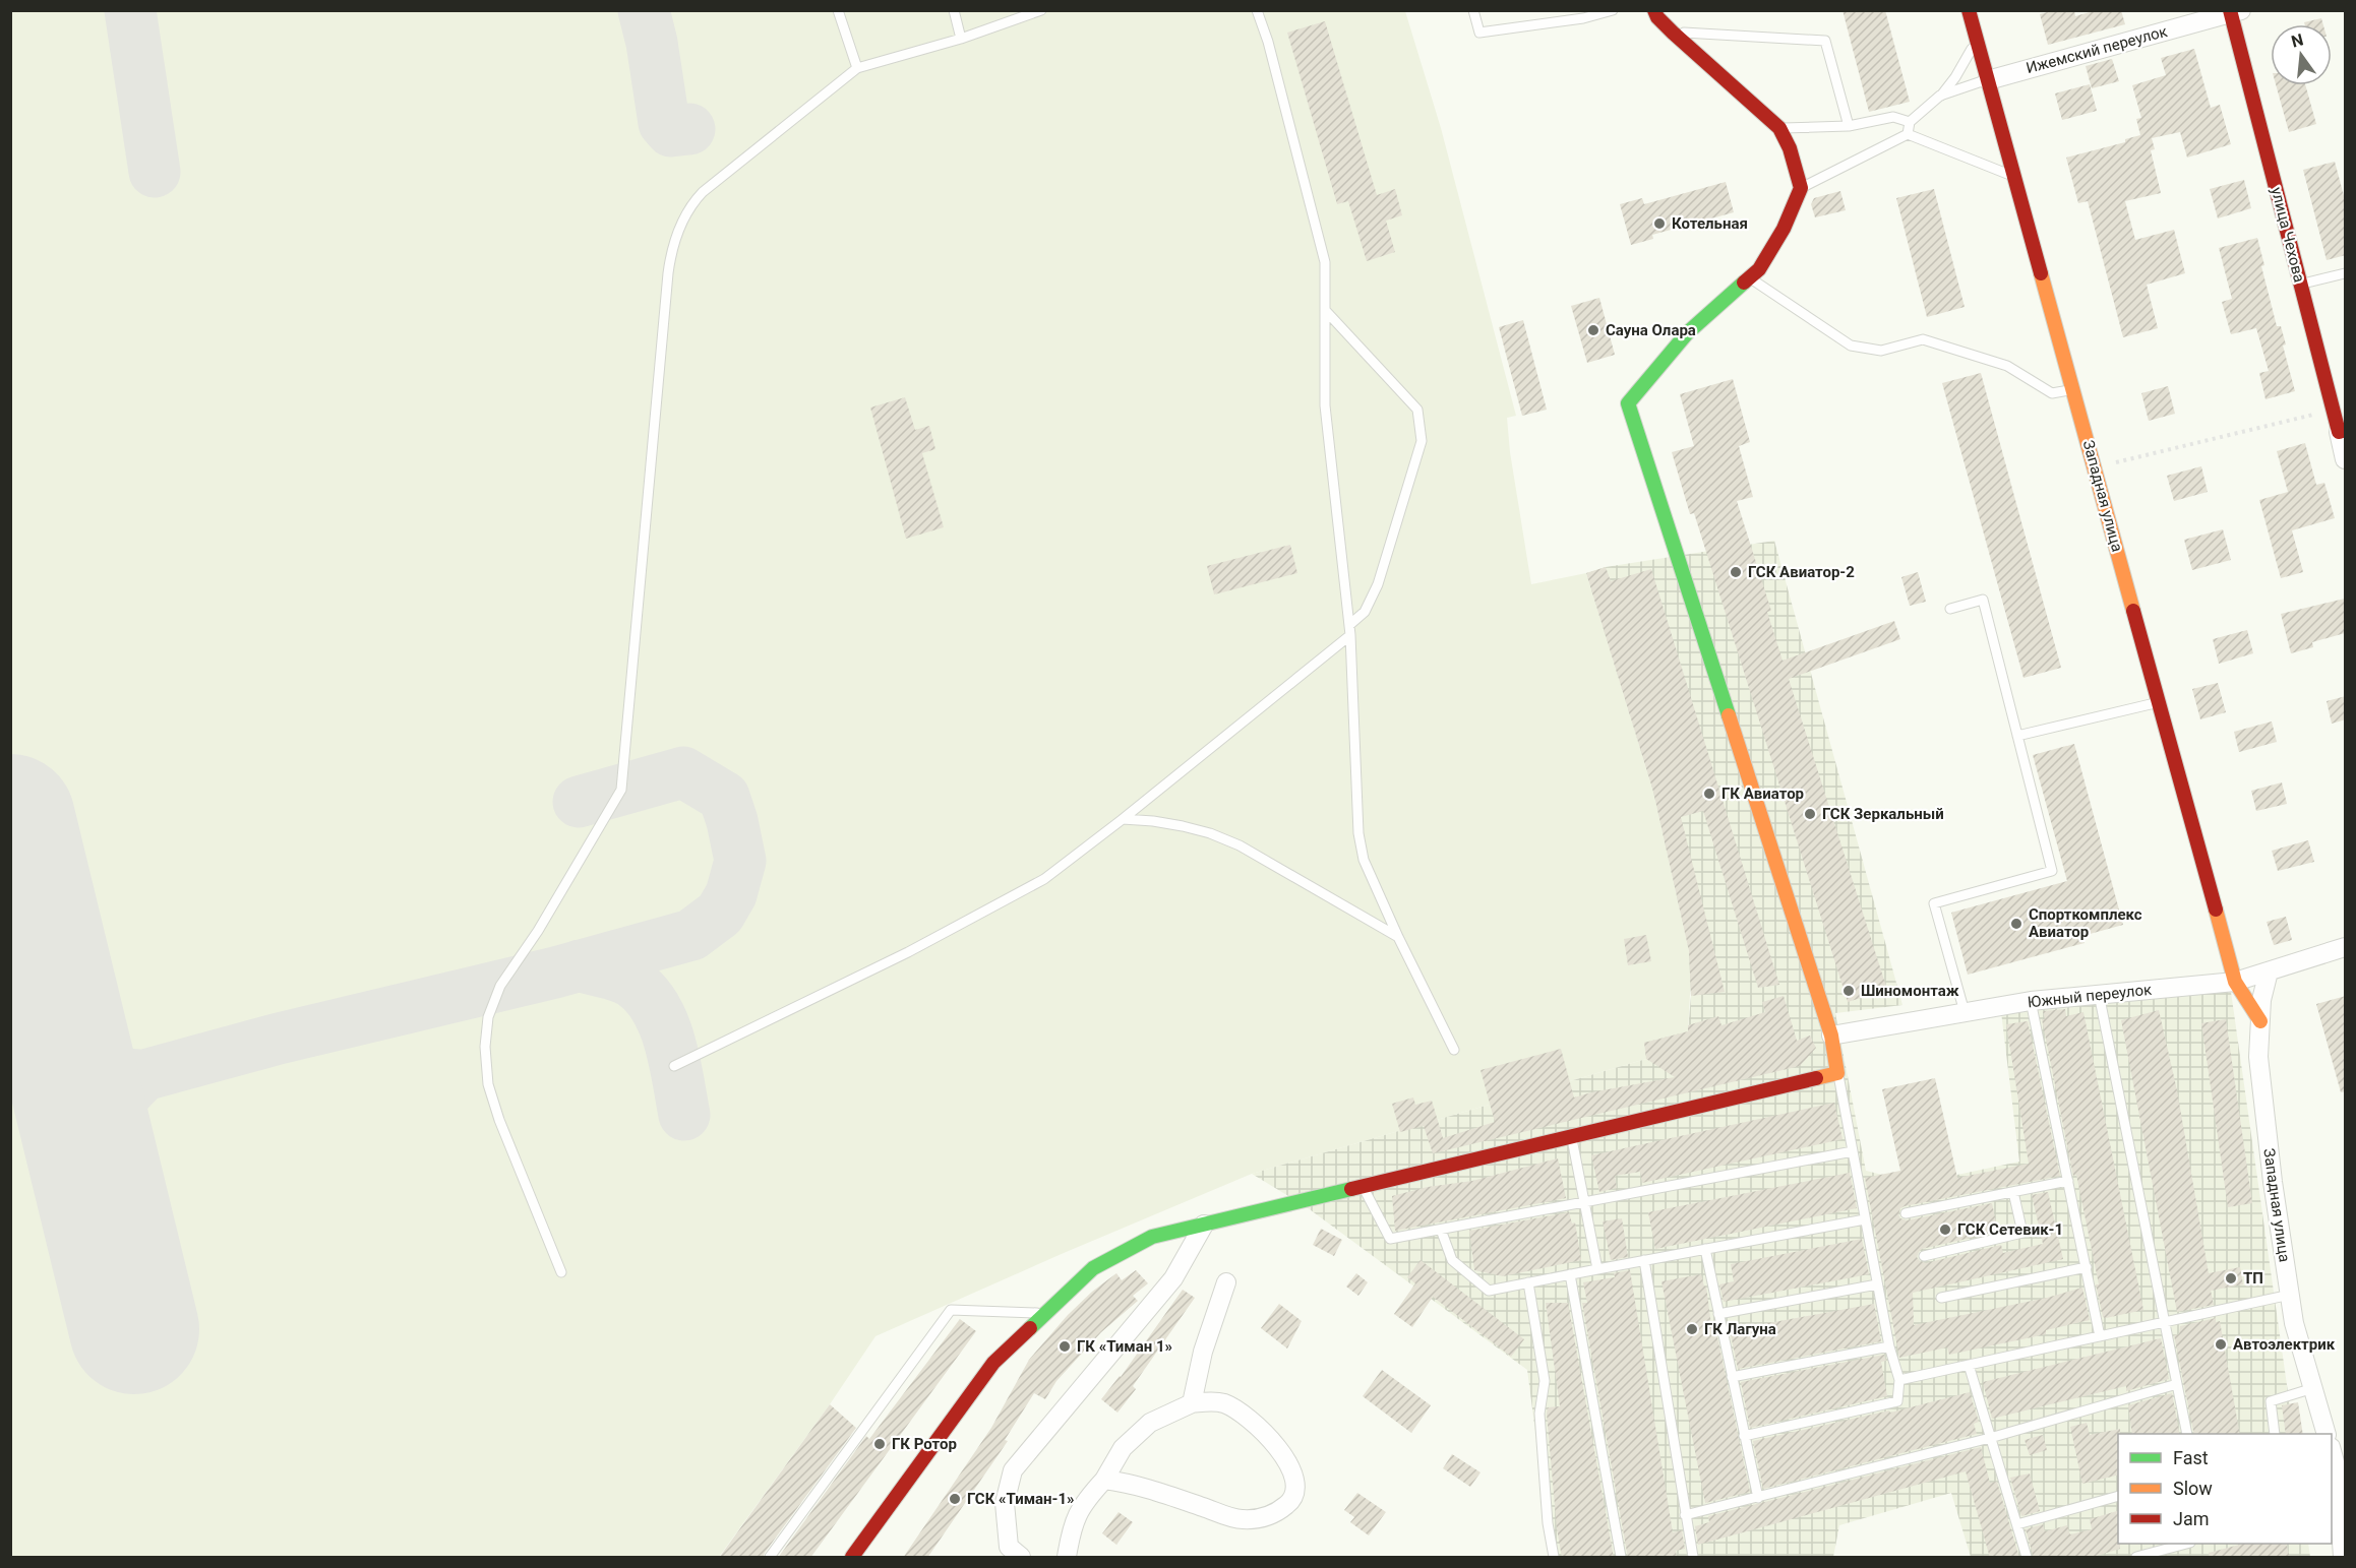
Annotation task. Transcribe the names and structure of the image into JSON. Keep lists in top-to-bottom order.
{
  "streets": {
    "street": [
      "Ижемский переулок",
      "улица Чехова",
      "Западная улица",
      "Южный переулок"
    ]
  },
  "crossings": [
    ["Ижемский переулок", "улица Чехова"],
    ["Ижемский переулок", "Западная улица"],
    ["Западная улица", "Южный переулок"]
  ],
  "places": [
    "Котельная",
    "Сауна Олара",
    "ГСК Авиатор-2",
    "ГК Авиатор",
    "ГСК Зеркальный",
    "Спорткомплекс Авиатор",
    "Шиномонтаж",
    "ГСК Сетевик-1",
    "ТП",
    "ГК Лагуна",
    "Автоэлектрик",
    "ГК «Тиман 1»",
    "ГК Ротор",
    "ГСК «Тиман-1»"
  ],
  "legend": ["Fast", "Slow", "Jam"],
  "north": "top"
}
